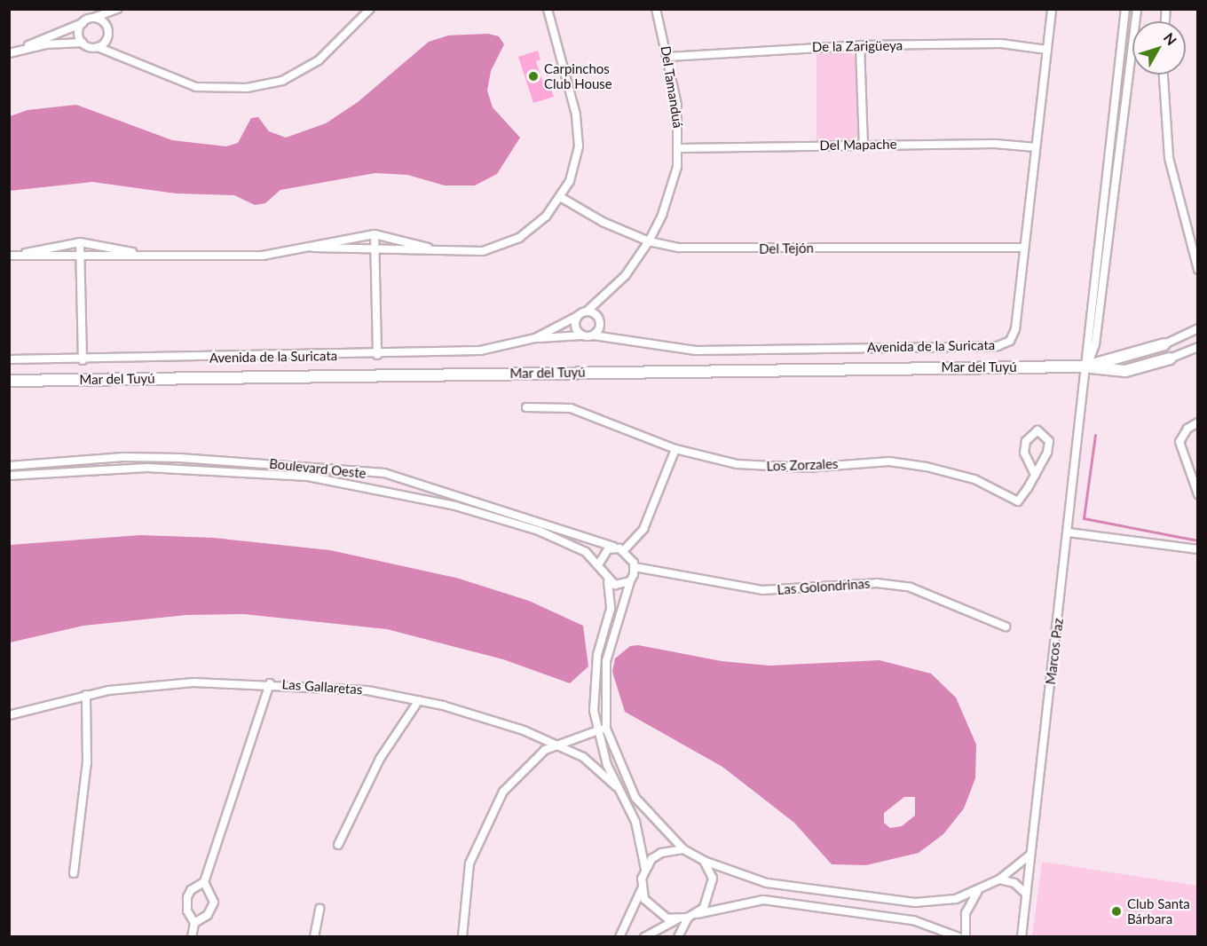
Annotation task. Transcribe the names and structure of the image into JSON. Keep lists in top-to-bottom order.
{
  "streets": {
    "street": [
      "De la Zarigüeya",
      "Del Tamanduá",
      "Del Mapache",
      "Del Tejón",
      "Avenida de la Suricata",
      "Mar del Tuyú",
      "Los Zorzales",
      "Boulevard Oeste",
      "Las Golondrinas",
      "Marcos Paz",
      "Las Gallaretas"
    ]
  },
  "crossings": [
    ["De la Zarigüeya", "Del Tamanduá"],
    ["De la Zarigüeya", "Avenida de la Suricata"],
    ["Del Tamanduá", "Del Mapache"],
    ["Del Tamanduá", "Del Tejón"],
    ["Del Tamanduá", "Avenida de la Suricata"],
    ["Del Mapache", "Avenida de la Suricata"],
    ["Del Tejón", "Avenida de la Suricata"],
    ["Mar del Tuyú", "Marcos Paz"],
    ["Boulevard Oeste", "Las Golondrinas"]
  ],
  "places": ["Carpinchos Club House", "Club Santa Bárbara"],
  "north": "top right"
}
